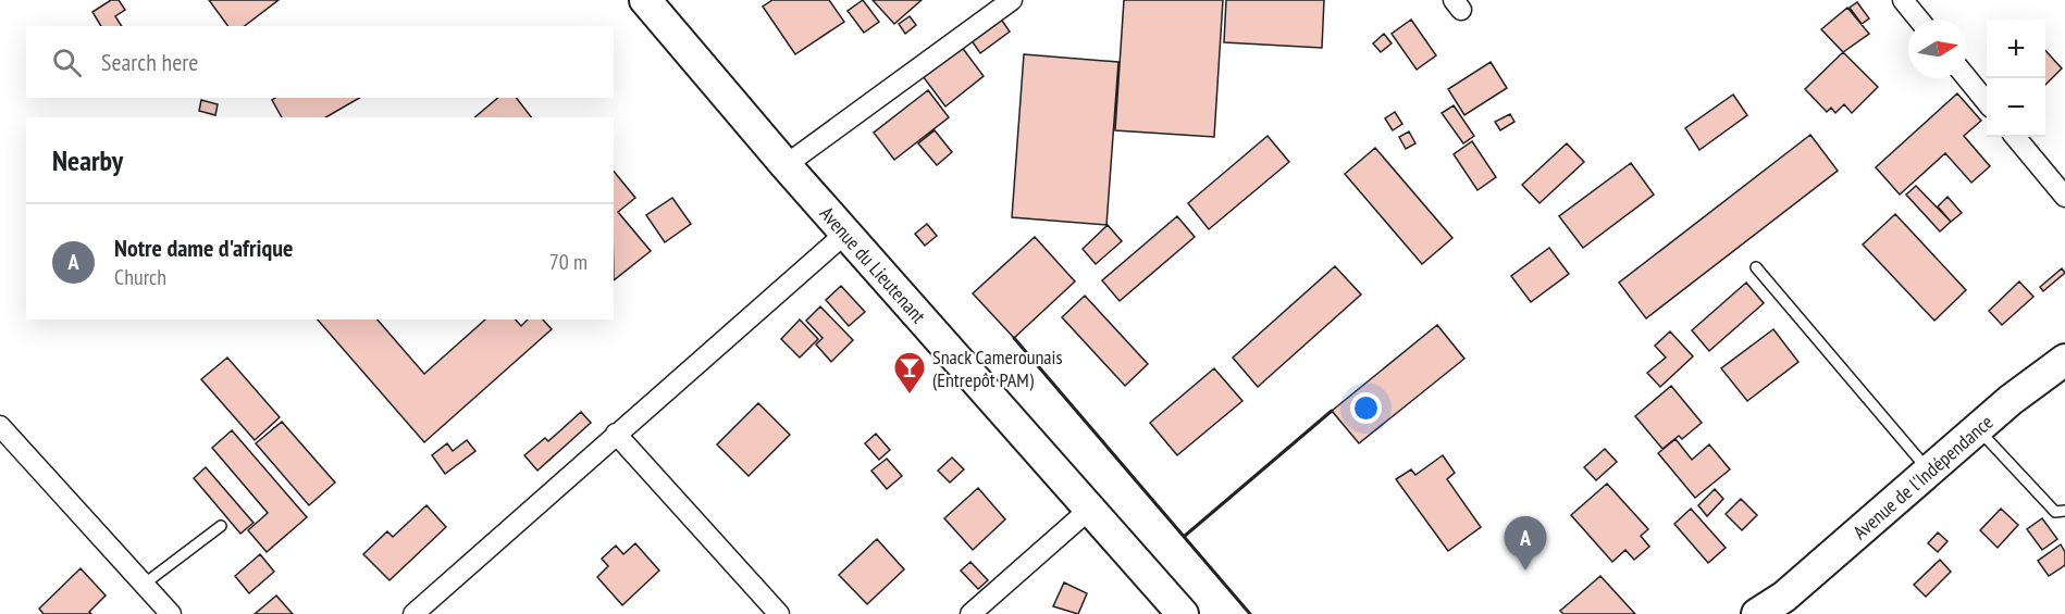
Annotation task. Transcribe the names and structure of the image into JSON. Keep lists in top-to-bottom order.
{
  "streets": {
    "main road": ["Avenue du Lieutenant", "Avenue de l'Indépendance"]
  },
  "places": {
    "bar": ["Snack Camerounais (Entrepôt PAM)"]
  },
  "north": "right",
  "page": {
    "map_buttons": ["+", "−"],
    "search": "Search here",
    "heading": "Nearby",
    "list": [
      {
        "mark": "A",
        "name": "Notre dame d'afrique",
        "note": "Church",
        "value": "70 m"
      }
    ],
    "pins": "A"
  }
}
